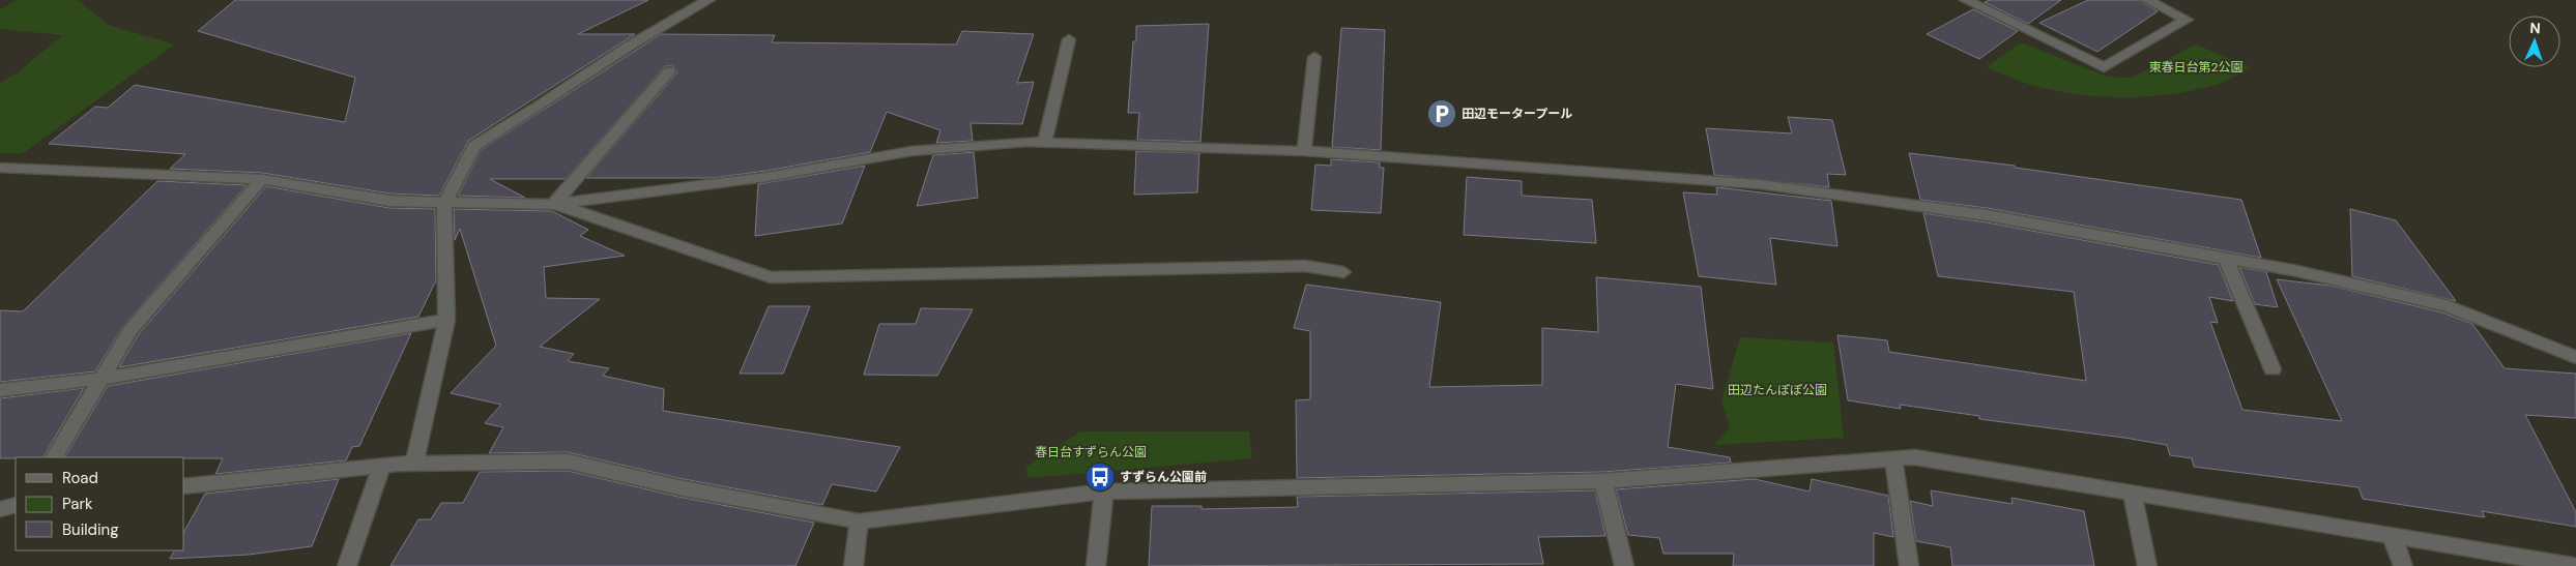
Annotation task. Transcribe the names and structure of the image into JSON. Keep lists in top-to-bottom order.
{
  "parks": ["東春日台第2公園", "田辺たんぽぽ公園", "春日台すずらん公園"],
  "places": {
    "parking": ["田辺モータープール"],
    "bus stop": ["すずらん公園前"]
  },
  "legend": ["Road", "Park", "Building"],
  "north": "top"
}
